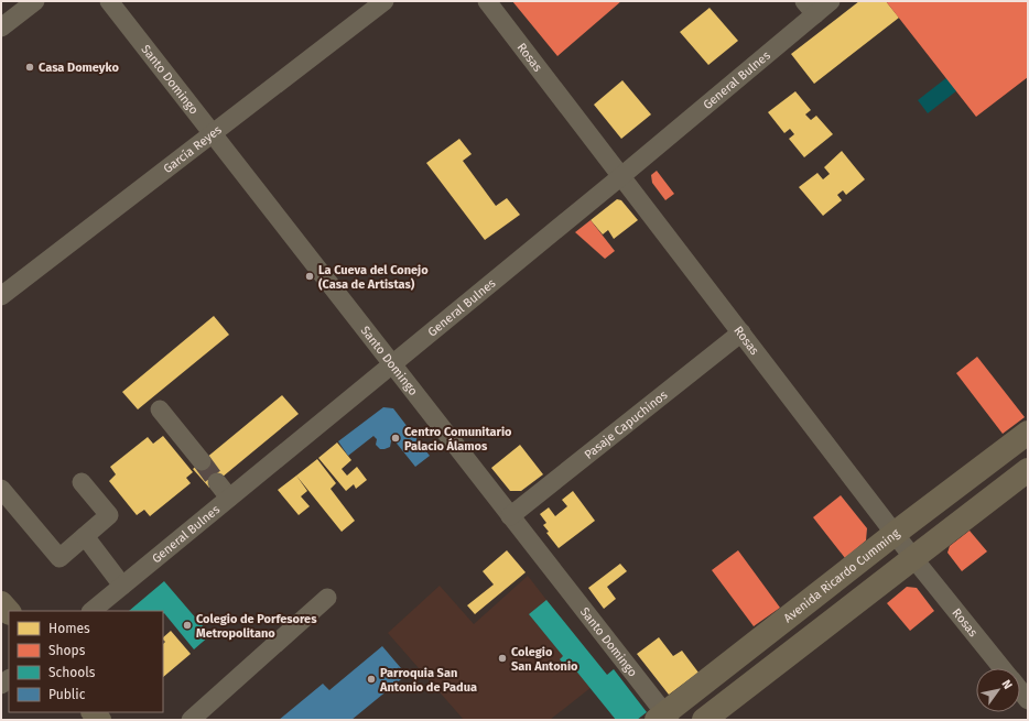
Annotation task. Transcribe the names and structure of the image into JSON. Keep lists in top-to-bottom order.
{
  "streets": {
    "main road": ["Avenida Ricardo Cumming"],
    "street": [
      "Rosas",
      "Santo Domingo",
      "General Bulnes",
      "García Reyes",
      "Pasaje Capuchinos"
    ]
  },
  "crossings": [
    ["Rosas", "General Bulnes"],
    ["Rosas", "Pasaje Capuchinos"],
    ["Rosas", "Avenida Ricardo Cumming"],
    ["Santo Domingo", "General Bulnes"],
    ["Santo Domingo", "García Reyes"],
    ["Santo Domingo", "Pasaje Capuchinos"],
    ["Santo Domingo", "Avenida Ricardo Cumming"]
  ],
  "places": [
    "Casa Domeyko",
    "La Cueva del Conejo (Casa de Artistas)",
    "Centro Comunitario Palacio Álamos",
    "Colegio de Porfesores Metropolitano",
    "Colegio San Antonio",
    "Parroquia San Antonio de Padua"
  ],
  "legend": [
    "Homes",
    "Shops",
    "Schools",
    "Public"
  ],
  "north": "top right"
}
